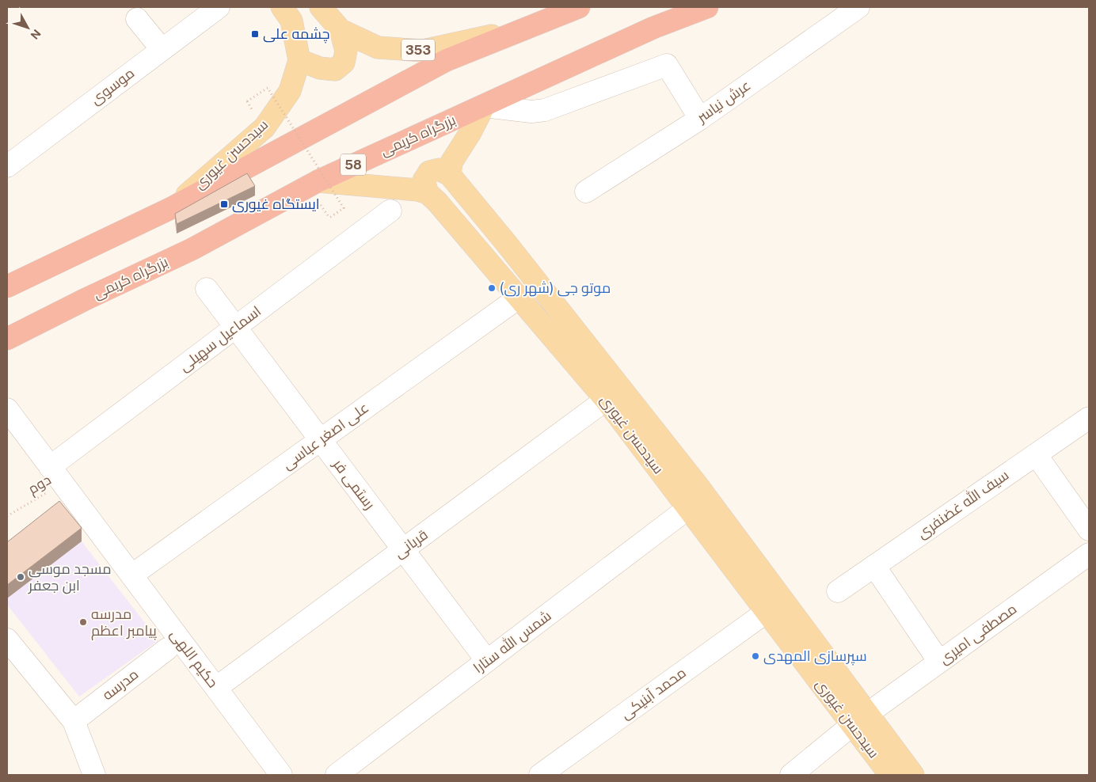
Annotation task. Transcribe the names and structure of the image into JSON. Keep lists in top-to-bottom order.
{
  "streets": {
    "highway": ["بزرگراه کریمی", "58"],
    "main road": ["353", "سیدحسن غیوری"],
    "street": [
      "موسوی",
      "عرش نیاسر",
      "اسماعیل سهیلی",
      "علی اصغر عباسی",
      "رستمی فر",
      "سیف الله غضنفری",
      "قربانی",
      "مصطفی امیری",
      "شمس الله ستارا",
      "حکیم اللهی",
      "مدرسه",
      "محمد آبنیکی"
    ],
    "path": ["دوم"]
  },
  "crossings": [
    ["سیدحسن غیوری", "علی اصغر عباسی"],
    ["سیدحسن غیوری", "قربانی"],
    ["سیدحسن غیوری", "مصطفی امیری"],
    ["سیدحسن غیوری", "شمس الله ستارا"],
    ["سیدحسن غیوری", "محمد آبنیکی"],
    ["اسماعیل سهیلی", "دوم"],
    ["اسماعیل سهیلی", "رستمی فر"],
    ["اسماعیل سهیلی", "حکیم اللهی"],
    ["علی اصغر عباسی", "رستمی فر"],
    ["علی اصغر عباسی", "حکیم اللهی"],
    ["دوم", "حکیم اللهی"],
    ["رستمی فر", "قربانی"],
    ["رستمی فر", "شمس الله ستارا"],
    ["قربانی", "حکیم اللهی"]
  ],
  "places": {
    "transit": ["چشمه علی", "ایستگاه غیوری"],
    "other": [
      "موتو جی (شهر ری)",
      "مسجد موسی ابن جعفر",
      "مدرسه پیامبر اعظم",
      "سپرسازی المهدی"
    ]
  },
  "north": "bottom right"
}
